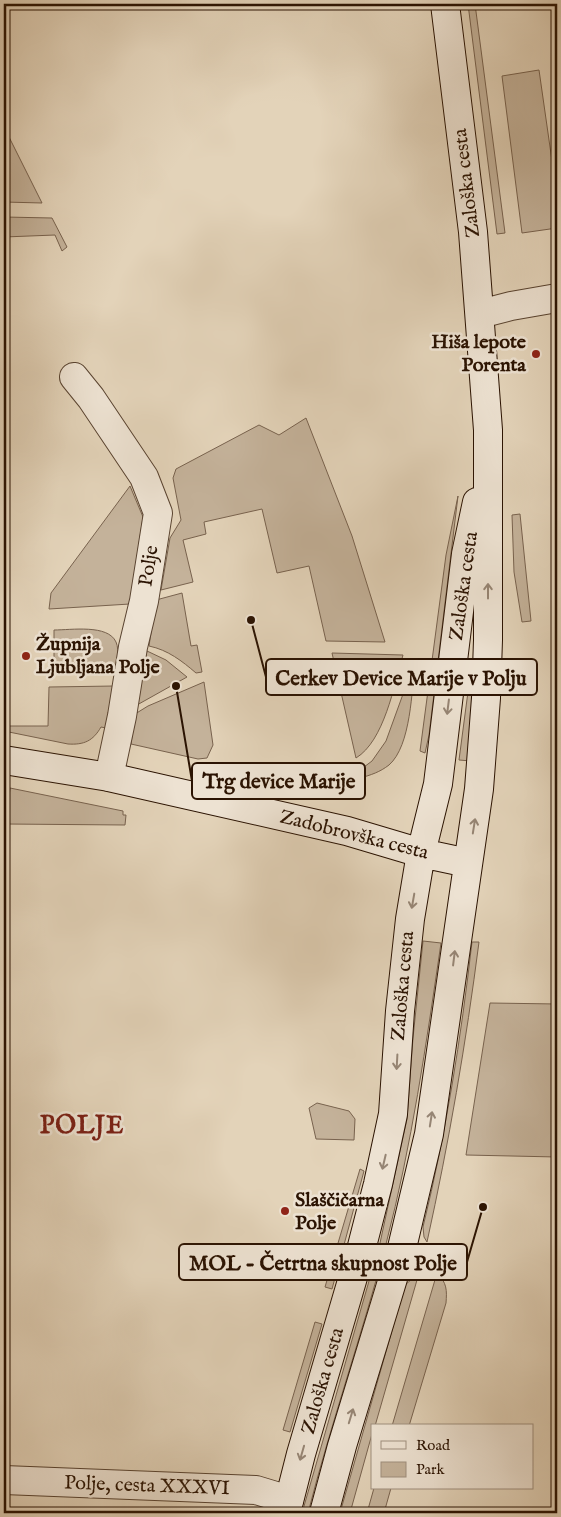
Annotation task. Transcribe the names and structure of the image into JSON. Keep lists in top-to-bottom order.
{
  "streets": {
    "main road": [
      "Zaloška cesta",
      "Polje",
      "Zadobrovška cesta",
      "Polje, cesta XXXVI"
    ]
  },
  "crossings": [
    ["Zaloška cesta", "Zadobrovška cesta"],
    ["Zaloška cesta", "Polje, cesta XXXVI"],
    ["Polje", "Zadobrovška cesta"]
  ],
  "districts": ["POLJE"],
  "places": [
    "Hiša lepote Porenta",
    "Cerkev Device Marije v Polju",
    "Župnija Ljubljana Polje",
    "Trg device Marije",
    "MOL - Četrtna skupnost Polje",
    "Slaščičarna Polje"
  ],
  "legend": ["Road", "Park"]
}
